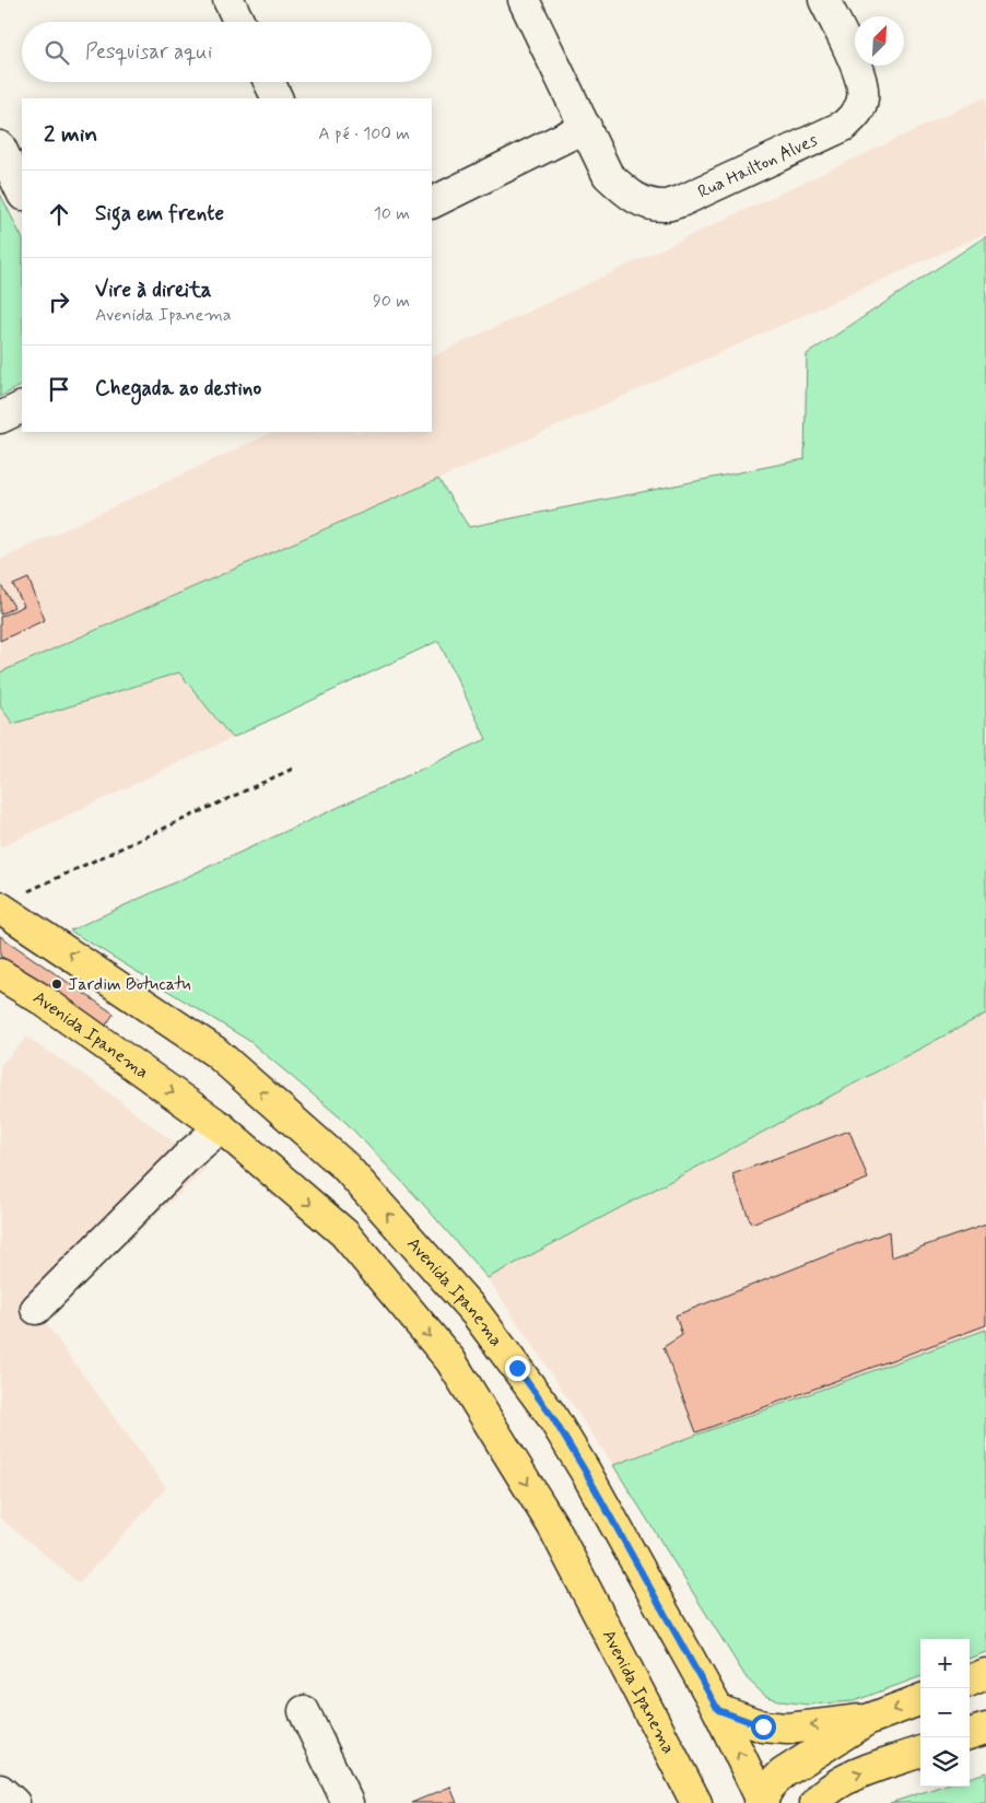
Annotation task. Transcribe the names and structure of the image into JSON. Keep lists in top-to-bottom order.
{
  "streets": {
    "main road": ["Avenida Ipanema"],
    "street": ["Rua Hailton Alves"]
  },
  "places": ["Jardim Botucatu"],
  "north": "top right",
  "page": {
    "search": "Pesquisar aqui",
    "heading": ["2 min", "A pé · 100 m"],
    "list": [
      ["Siga em frente", "10 m"],
      ["Vire à direita", "Avenida Ipanema", "90 m"],
      "Chegada ao destino"
    ],
    "map_buttons": ["+", "−"]
  }
}
